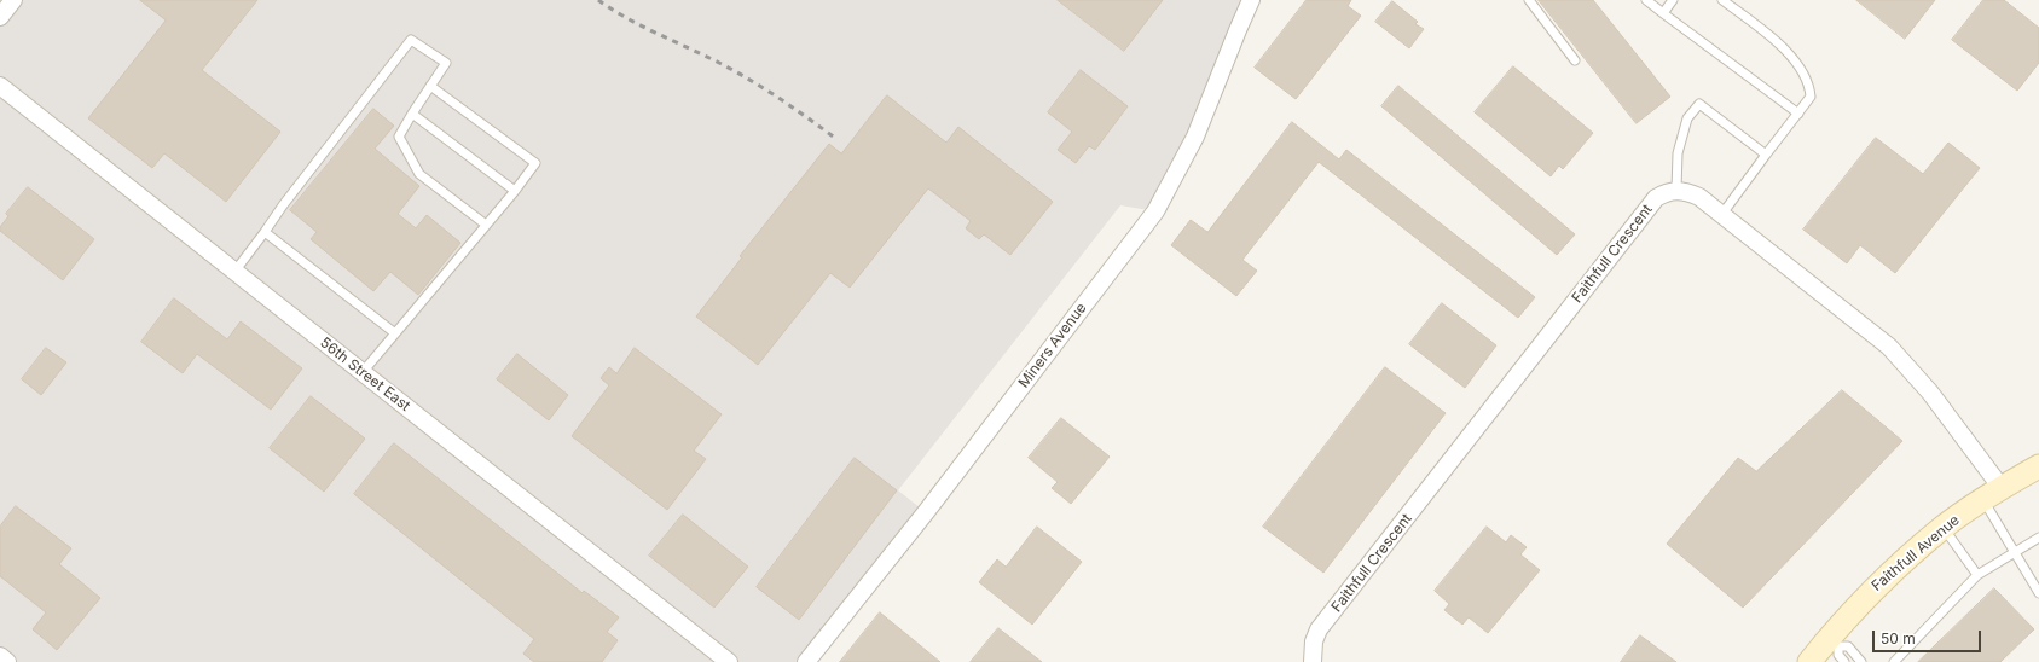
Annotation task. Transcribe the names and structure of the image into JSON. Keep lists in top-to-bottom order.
{
  "streets": {
    "street": [
      "Faithfull Crescent",
      "Miners Avenue",
      "56th Street East",
      "Faithfull Avenue"
    ]
  },
  "scale_bar": "50 m"
}
